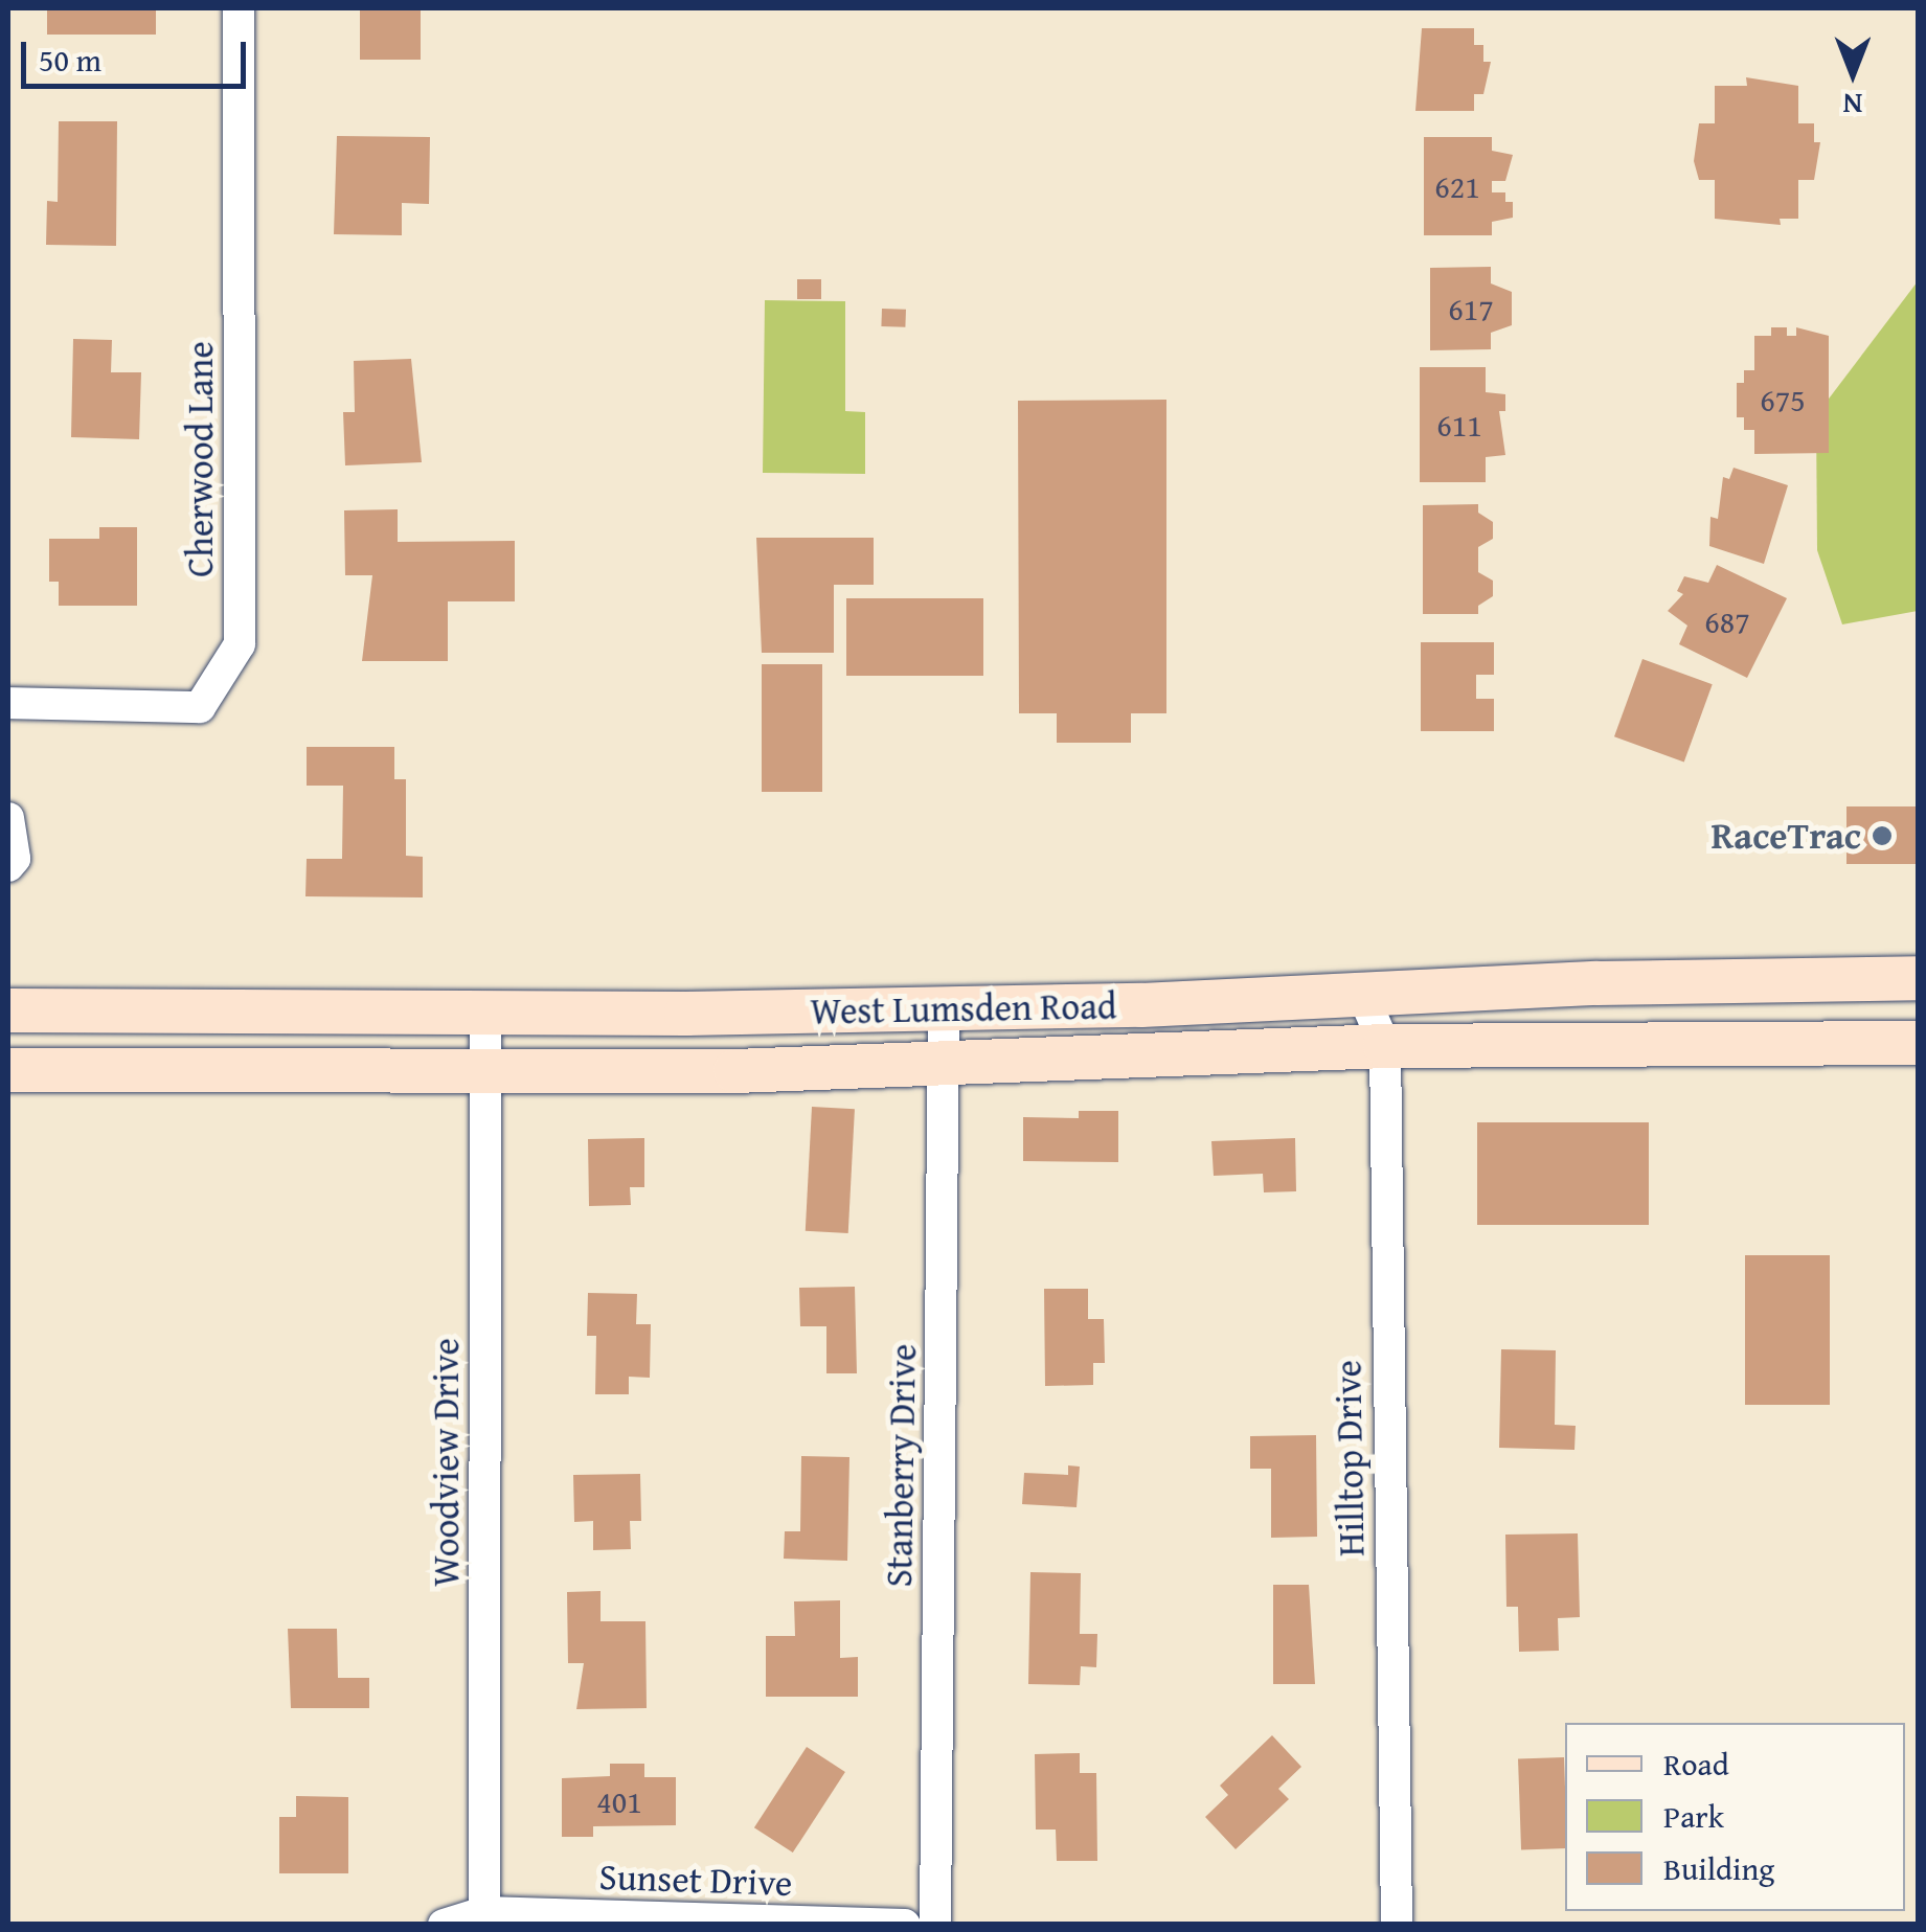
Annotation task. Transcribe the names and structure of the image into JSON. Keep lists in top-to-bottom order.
{
  "streets": {
    "main road": ["West Lumsden Road"],
    "street": [
      "Cherwood Lane",
      "Hilltop Drive",
      "Woodview Drive",
      "Stanberry Drive",
      "Sunset Drive"
    ]
  },
  "crossings": [
    ["West Lumsden Road", "Hilltop Drive"],
    ["West Lumsden Road", "Woodview Drive"],
    ["West Lumsden Road", "Stanberry Drive"],
    ["Woodview Drive", "Sunset Drive"]
  ],
  "places": ["RaceTrac"],
  "house_numbers": [
    "621",
    "617",
    "675",
    "611",
    "687",
    "401"
  ],
  "legend": ["Road", "Park", "Building"],
  "scale_bar": "50 m",
  "north": "bottom"
}
